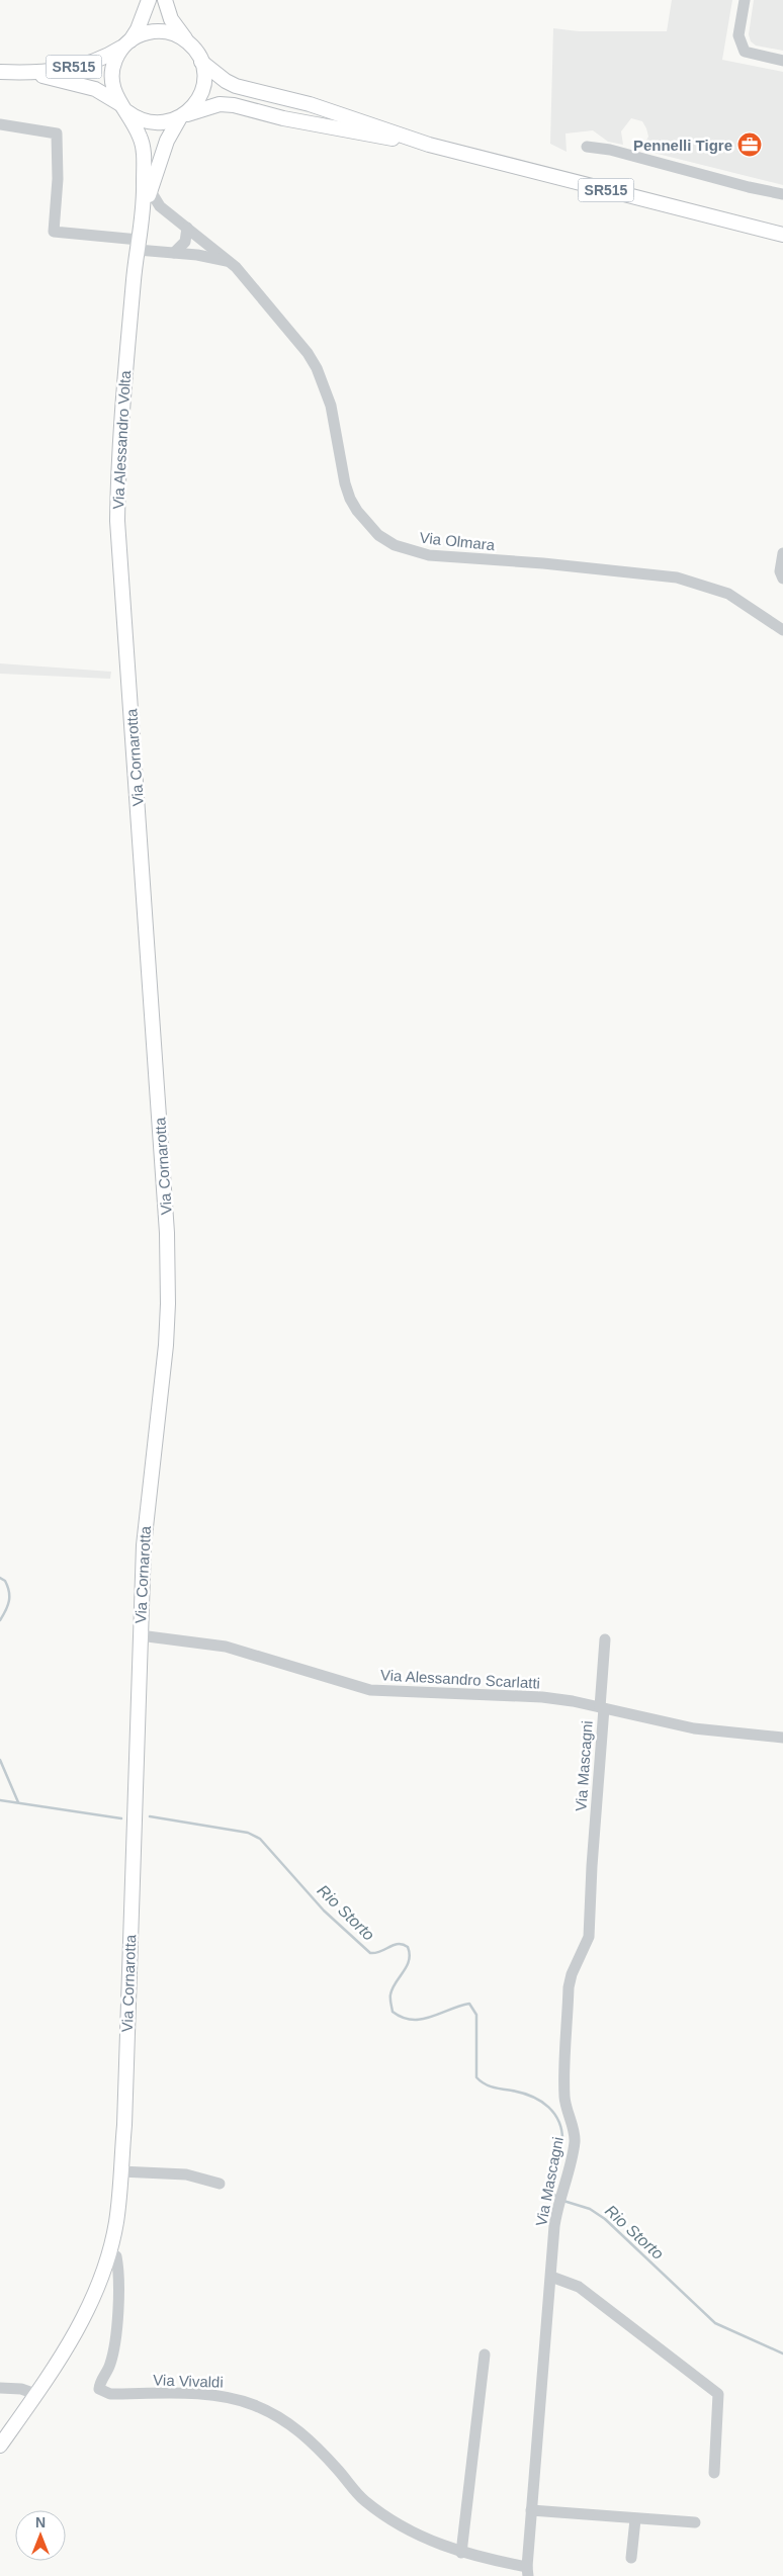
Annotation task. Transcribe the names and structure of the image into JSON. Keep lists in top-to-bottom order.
{
  "streets": {
    "main road": ["SR515", "Via Alessandro Volta", "Via Cornarotta"],
    "street": [
      "Via Olmara",
      "Via Alessandro Scarlatti",
      "Via Mascagni",
      "Via Vivaldi"
    ]
  },
  "crossings": [
    ["SR515", "Via Alessandro Volta"],
    ["Via Alessandro Volta", "Via Olmara"],
    ["Via Alessandro Volta", "Via Cornarotta"],
    ["Via Cornarotta", "Via Alessandro Scarlatti"],
    ["Via Cornarotta", "Via Vivaldi"],
    ["Via Alessandro Scarlatti", "Via Mascagni"],
    ["Via Mascagni", "Via Vivaldi"]
  ],
  "water": ["Rio Storto"],
  "places": {
    "office": ["Pennelli Tigre"]
  },
  "north": "top"
}
